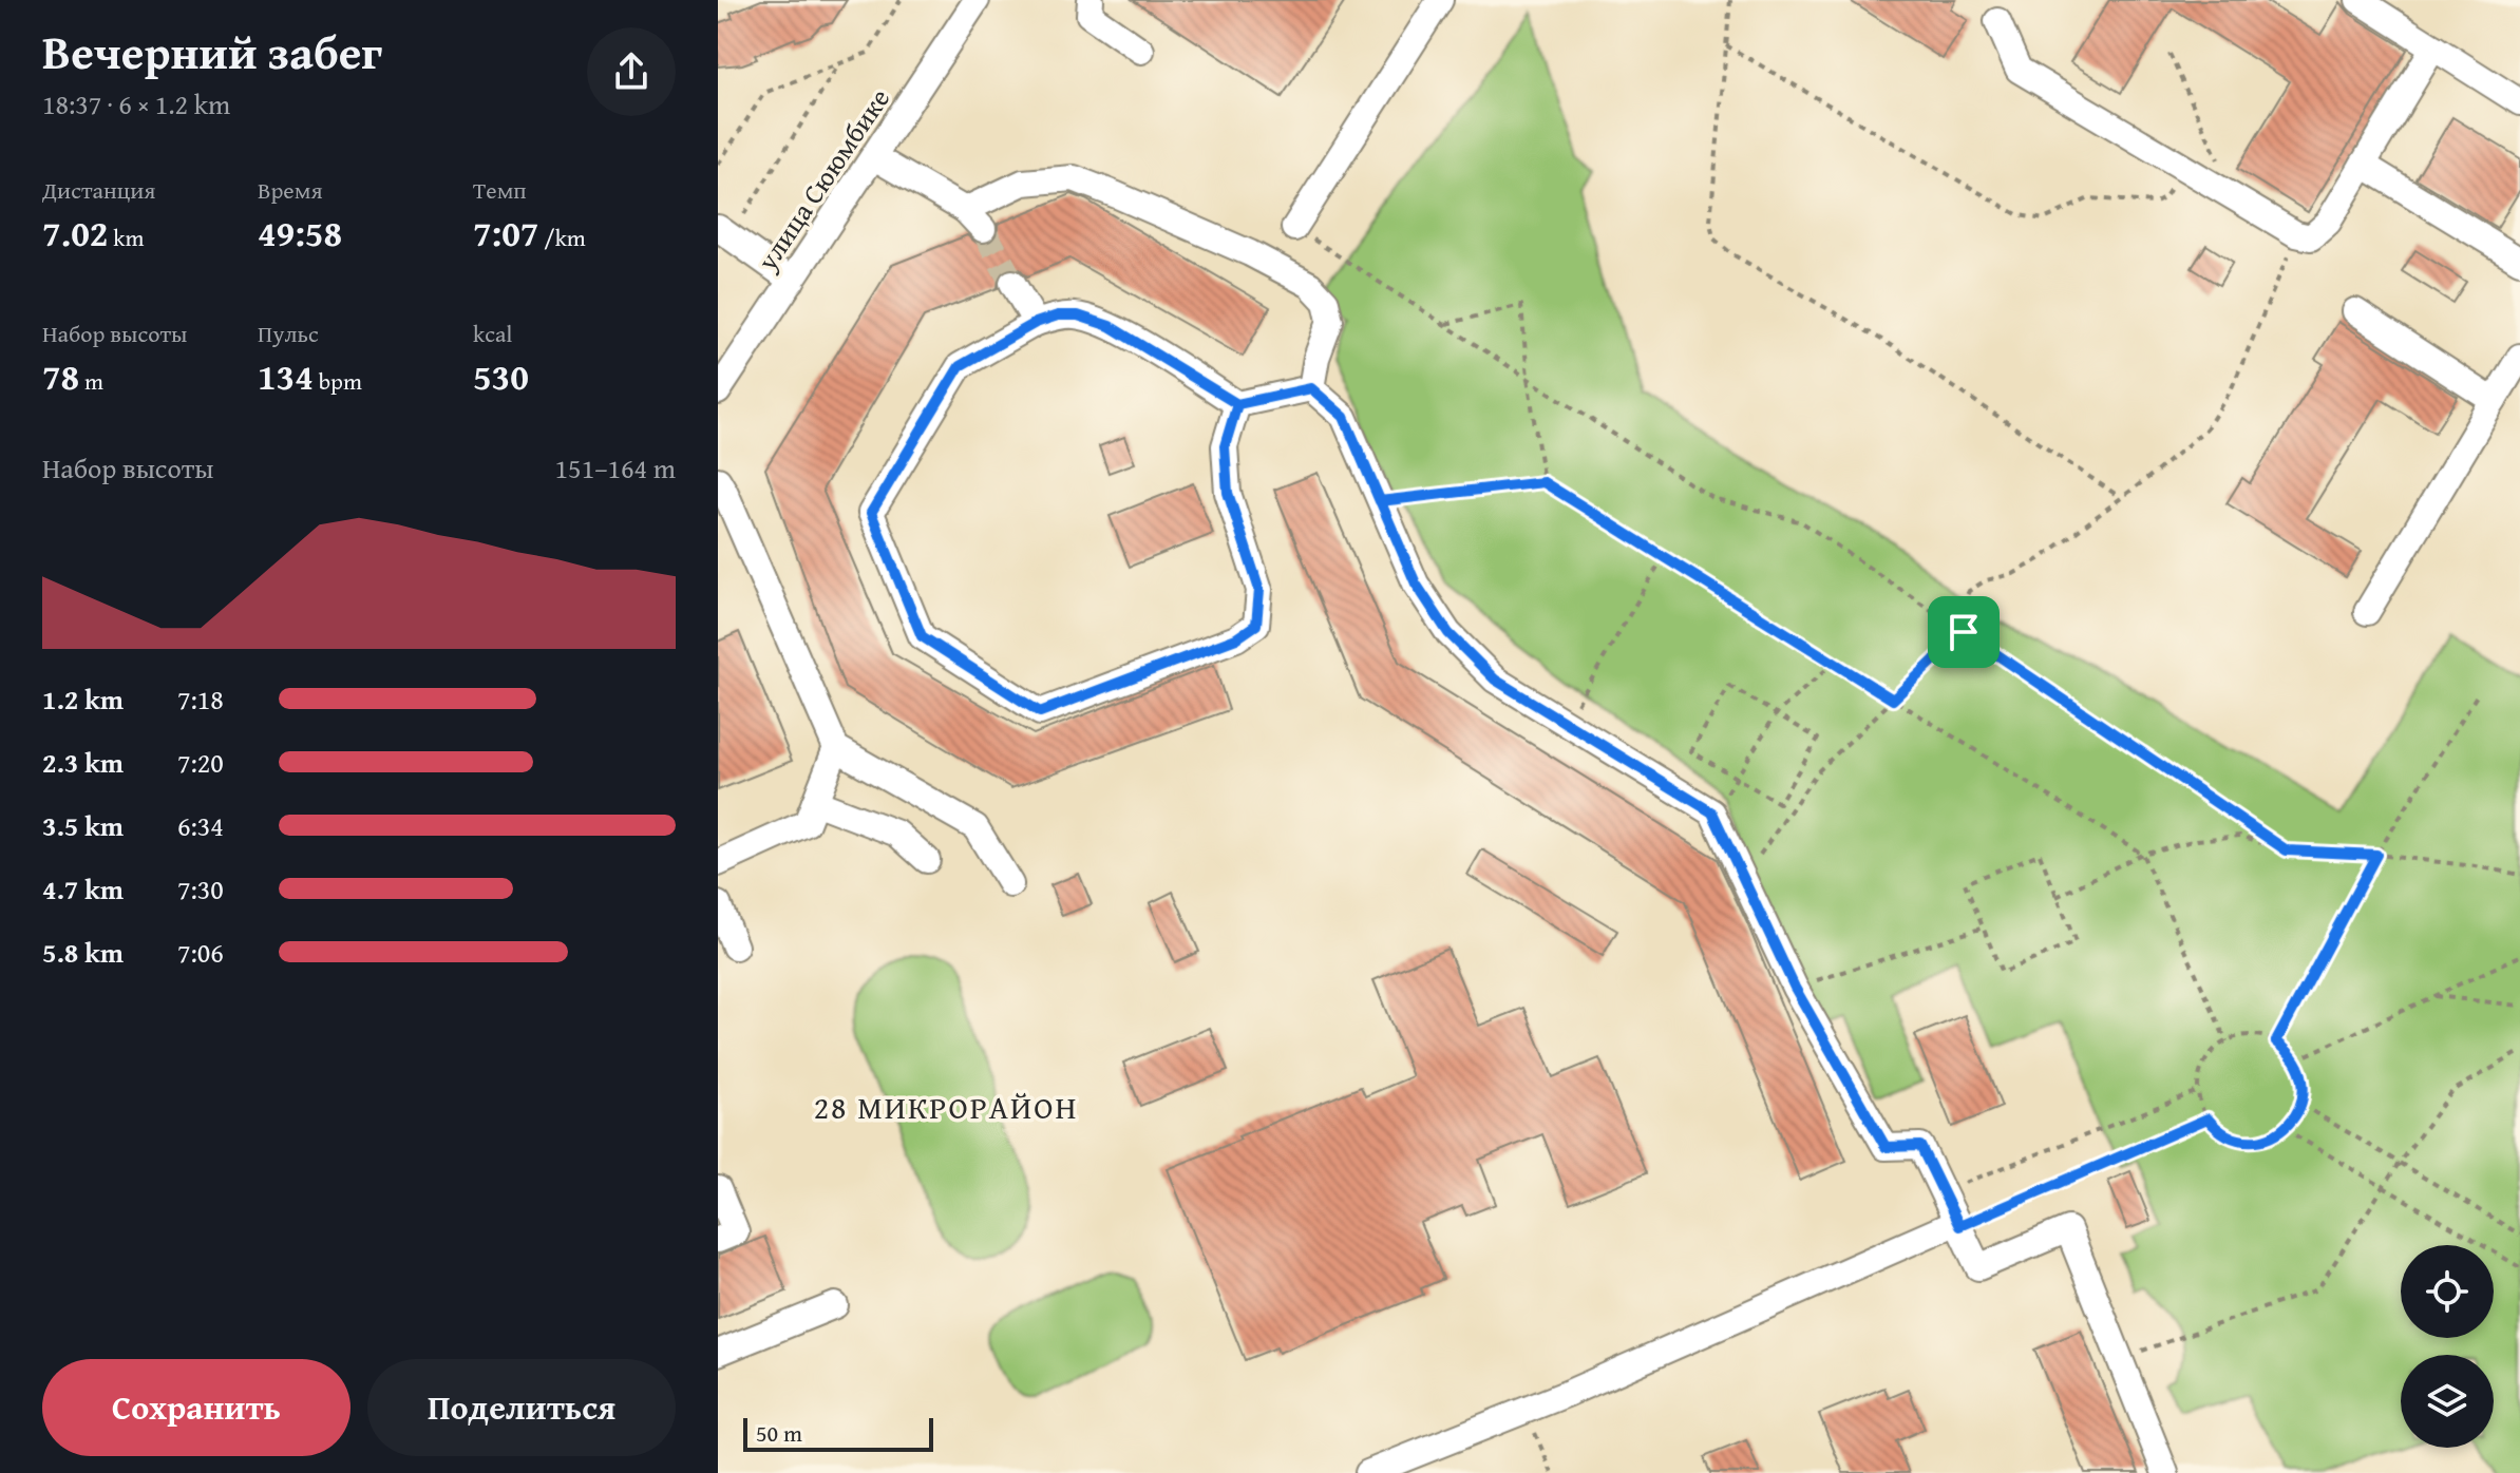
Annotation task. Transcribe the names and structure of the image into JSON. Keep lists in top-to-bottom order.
{
  "streets": {
    "street": ["улица Сююмбике"]
  },
  "districts": ["28 МИКРОРАЙОН"],
  "scale_bar": "50 m",
  "page": {
    "heading": ["Вечерний забег", "18:37 · 6 × 1.2 km"],
    "stats": [
      ["Дистанция", "7.02 km"],
      ["Время", "49:58"],
      ["Темп", "7:07 /km"],
      ["Набор высоты", "78 m"],
      ["Пульс", "134 bpm"],
      ["kcal", "530"]
    ],
    "chart": ["Набор высоты", "151–164 m"],
    "list": [
      {
        "name": "1.2 km",
        "note": "7:18"
      },
      {
        "name": "2.3 km",
        "note": "7:20"
      },
      {
        "name": "3.5 km",
        "note": "6:34"
      },
      {
        "name": "4.7 km",
        "note": "7:30"
      },
      {
        "name": "5.8 km",
        "note": "7:06"
      }
    ],
    "buttons": ["Сохранить", "Поделиться"],
    "scale": "50 m"
  }
}
